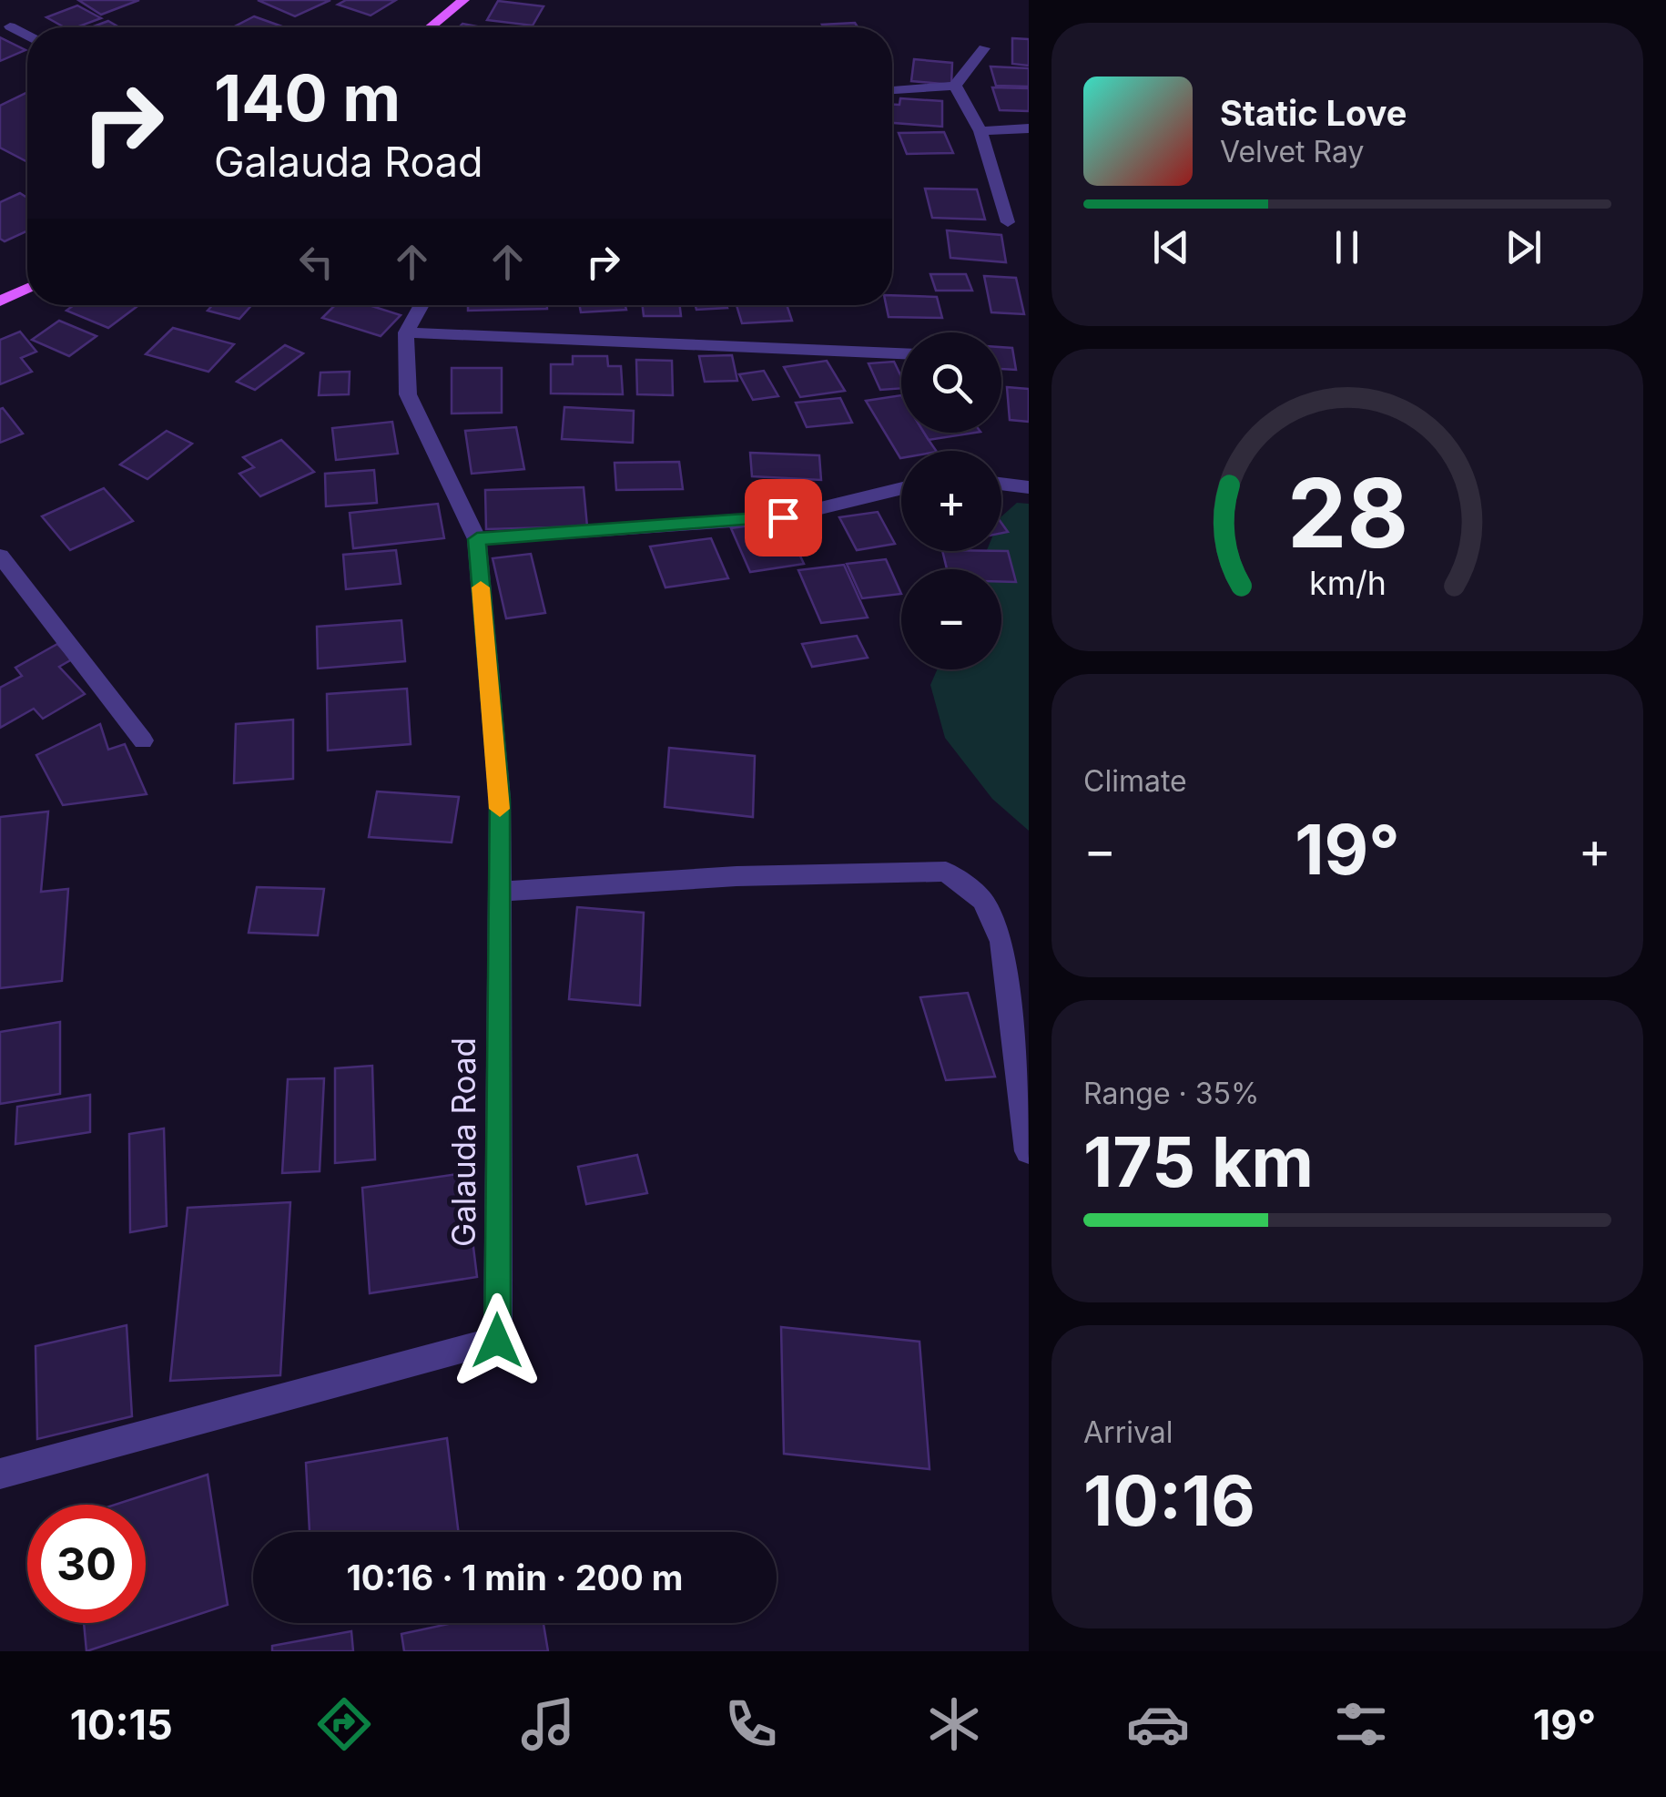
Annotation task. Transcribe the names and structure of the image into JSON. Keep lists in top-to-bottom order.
{
  "streets": {
    "street": ["Galauda Road"]
  },
  "page": {
    "turn": ["140 m", "Galauda Road"],
    "song": ["Static Love", "Velvet Ray"],
    "map_buttons": ["+", "−"],
    "tile": [
      "Climate",
      ["Range · 35%", "175 km"],
      ["Arrival", "10:16"]
    ],
    "heat": ["−", "19°", "+"],
    "limit": "30",
    "trip": "10:16 · 1 min · 200 m",
    "tabs": ["10:15", "19°"],
    "gauge": ["28", "km/h"]
  }
}
